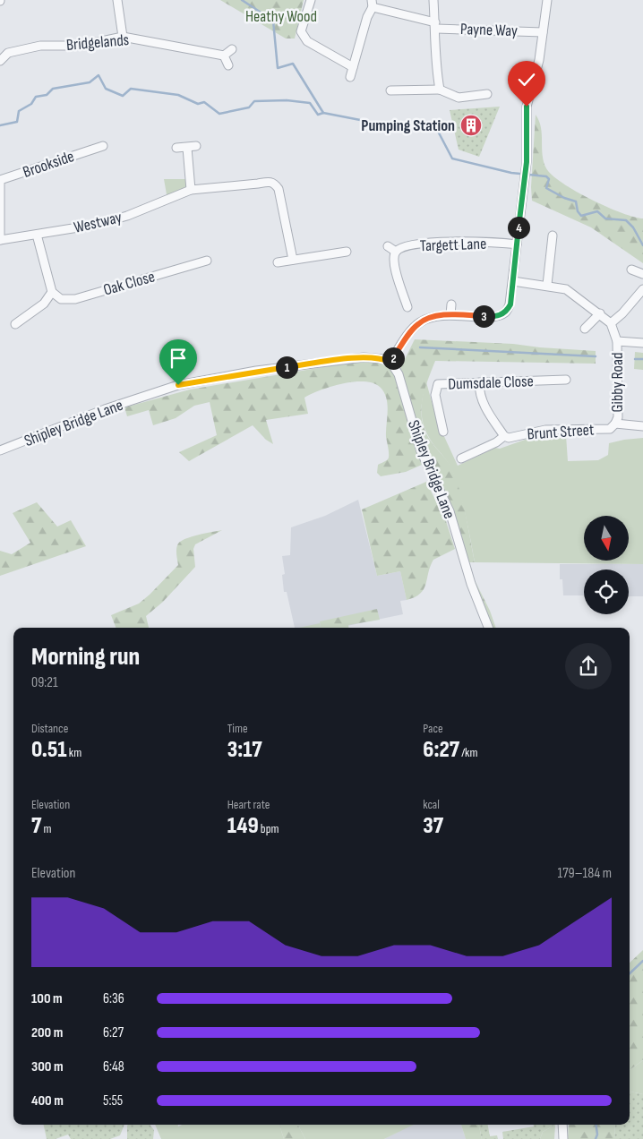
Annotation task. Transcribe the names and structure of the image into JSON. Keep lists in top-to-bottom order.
{
  "streets": {
    "street": [
      "Payne Way",
      "Bridgelands",
      "Brookside",
      "Westway",
      "Targett Lane",
      "Oak Close",
      "Dumsdale Close",
      "Gibby Road",
      "Shipley Bridge Lane",
      "Brunt Street"
    ]
  },
  "crossings": [
    ["Brookside", "Westway"],
    ["Dumsdale Close", "Brunt Street"],
    ["Gibby Road", "Brunt Street"]
  ],
  "parks": ["Heathy Wood"],
  "places": {
    "building": ["Pumping Station"]
  },
  "north": "bottom",
  "page": {
    "pins": [
      "4",
      "3",
      "2",
      "1"
    ],
    "heading": ["Morning run", "09:21"],
    "stats": [
      ["Distance", "0.51 km"],
      ["Time", "3:17"],
      ["Pace", "6:27 /km"],
      ["Elevation", "7 m"],
      ["Heart rate", "149 bpm"],
      ["kcal", "37"]
    ],
    "chart": ["Elevation", "179–184 m"],
    "list": [
      {
        "name": "100 m",
        "note": "6:36"
      },
      {
        "name": "200 m",
        "note": "6:27"
      },
      {
        "name": "300 m",
        "note": "6:48"
      },
      {
        "name": "400 m",
        "note": "5:55"
      }
    ]
  }
}
